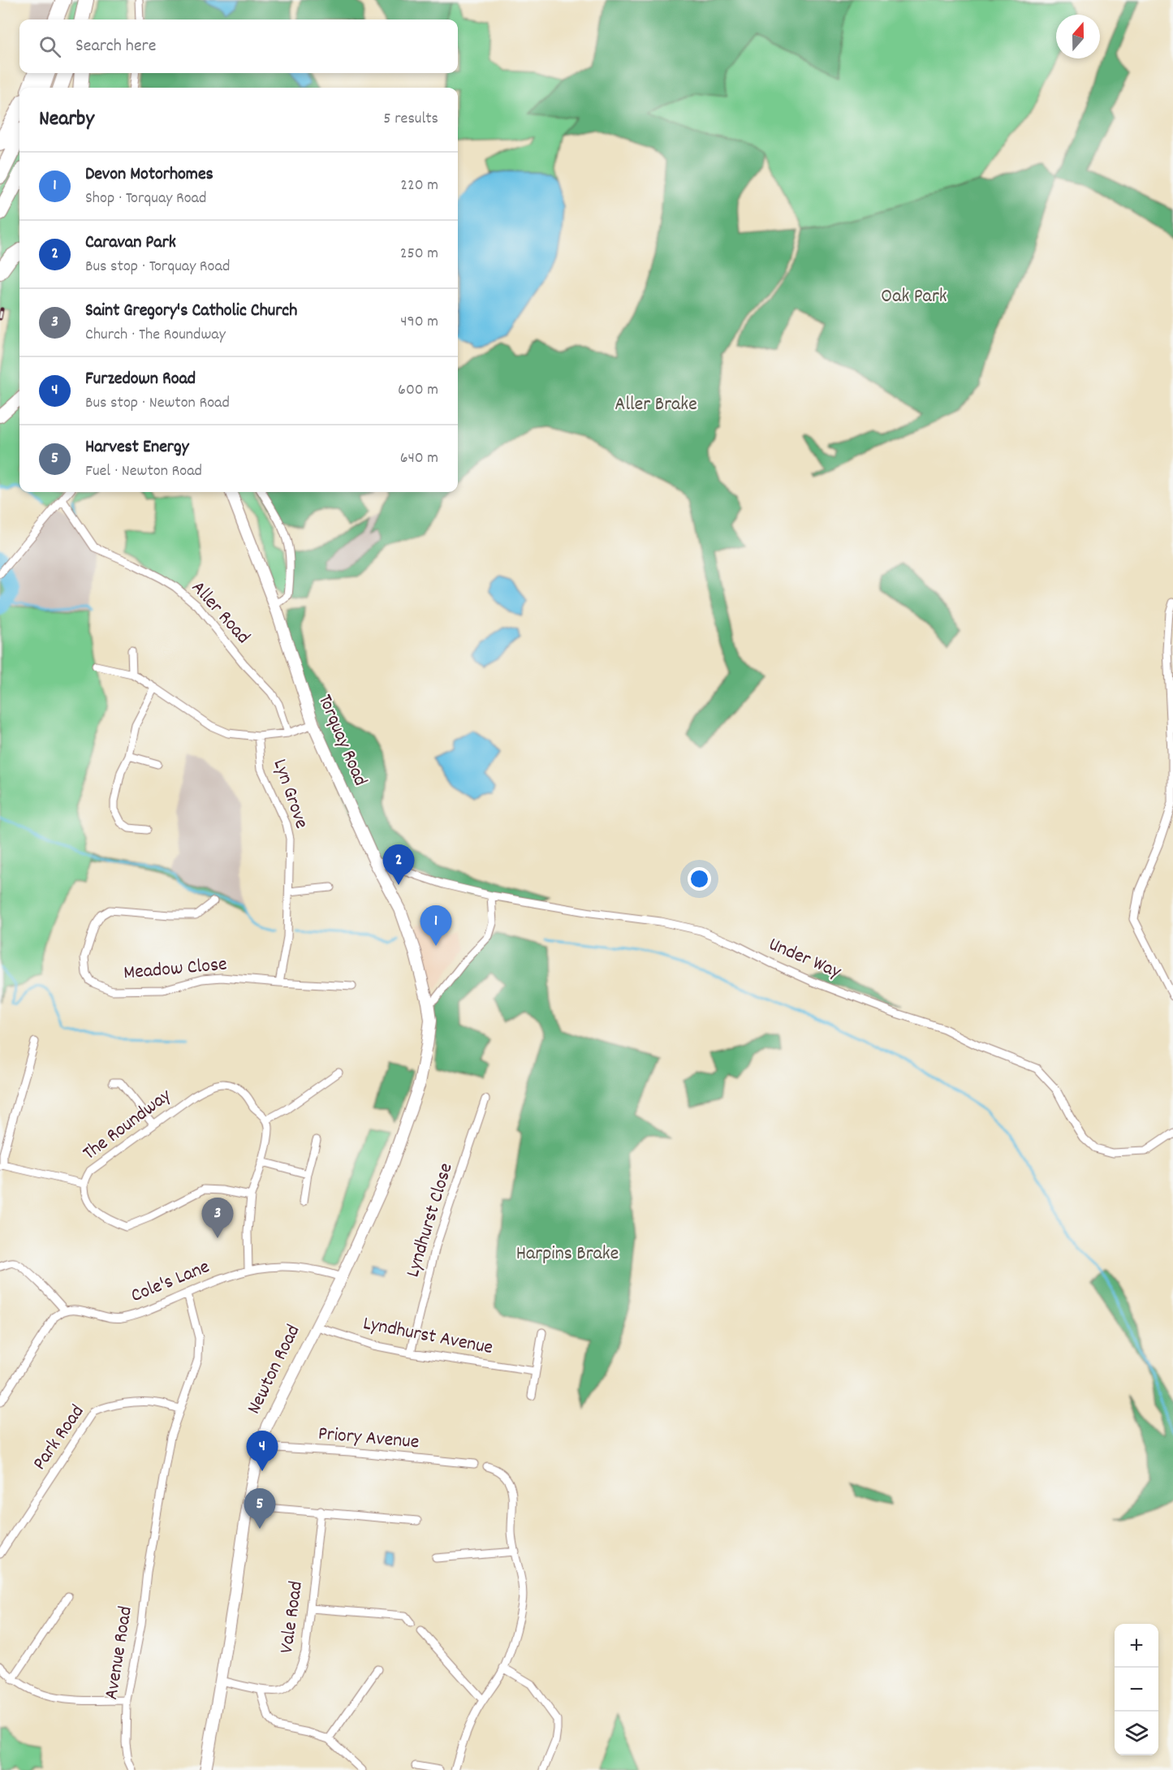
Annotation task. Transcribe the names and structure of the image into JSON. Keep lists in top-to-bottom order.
{
  "streets": {
    "street": [
      "Aller Road",
      "Torquay Road",
      "Lyn Grove",
      "Under Way",
      "Meadow Close",
      "The Roundway",
      "Lyndhurst Close",
      "Cole's Lane",
      "Lyndhurst Avenue",
      "Newton Road",
      "Park Road",
      "Priory Avenue",
      "Vale Road",
      "Avenue Road"
    ]
  },
  "crossings": [
    ["Torquay Road", "Under Way"],
    ["Torquay Road", "Newton Road"],
    ["Lyn Grove", "Meadow Close"],
    ["Lyndhurst Close", "Lyndhurst Avenue"],
    ["Cole's Lane", "Newton Road"],
    ["Cole's Lane", "Avenue Road"],
    ["Lyndhurst Avenue", "Newton Road"],
    ["Newton Road", "Priory Avenue"],
    ["Newton Road", "Vale Road"],
    ["Park Road", "Avenue Road"]
  ],
  "parks": ["Oak Park", "Aller Brake", "Harpins Brake"],
  "north": "top",
  "page": {
    "search": "Search here",
    "heading": ["Nearby", "5 results"],
    "list": [
      {
        "mark": "1",
        "name": "Devon Motorhomes",
        "note": "Shop · Torquay Road",
        "value": "220 m"
      },
      {
        "mark": "2",
        "name": "Caravan Park",
        "note": "Bus stop · Torquay Road",
        "value": "250 m"
      },
      {
        "mark": "3",
        "name": "Saint Gregory's Catholic Church",
        "note": "Church · The Roundway",
        "value": "490 m"
      },
      {
        "mark": "4",
        "name": "Furzedown Road",
        "note": "Bus stop · Newton Road",
        "value": "600 m"
      },
      {
        "mark": "5",
        "name": "Harvest Energy",
        "note": "Fuel · Newton Road",
        "value": "640 m"
      }
    ],
    "pins": [
      "2",
      "1",
      "3",
      "4",
      "5"
    ],
    "map_buttons": ["+", "−"]
  }
}
